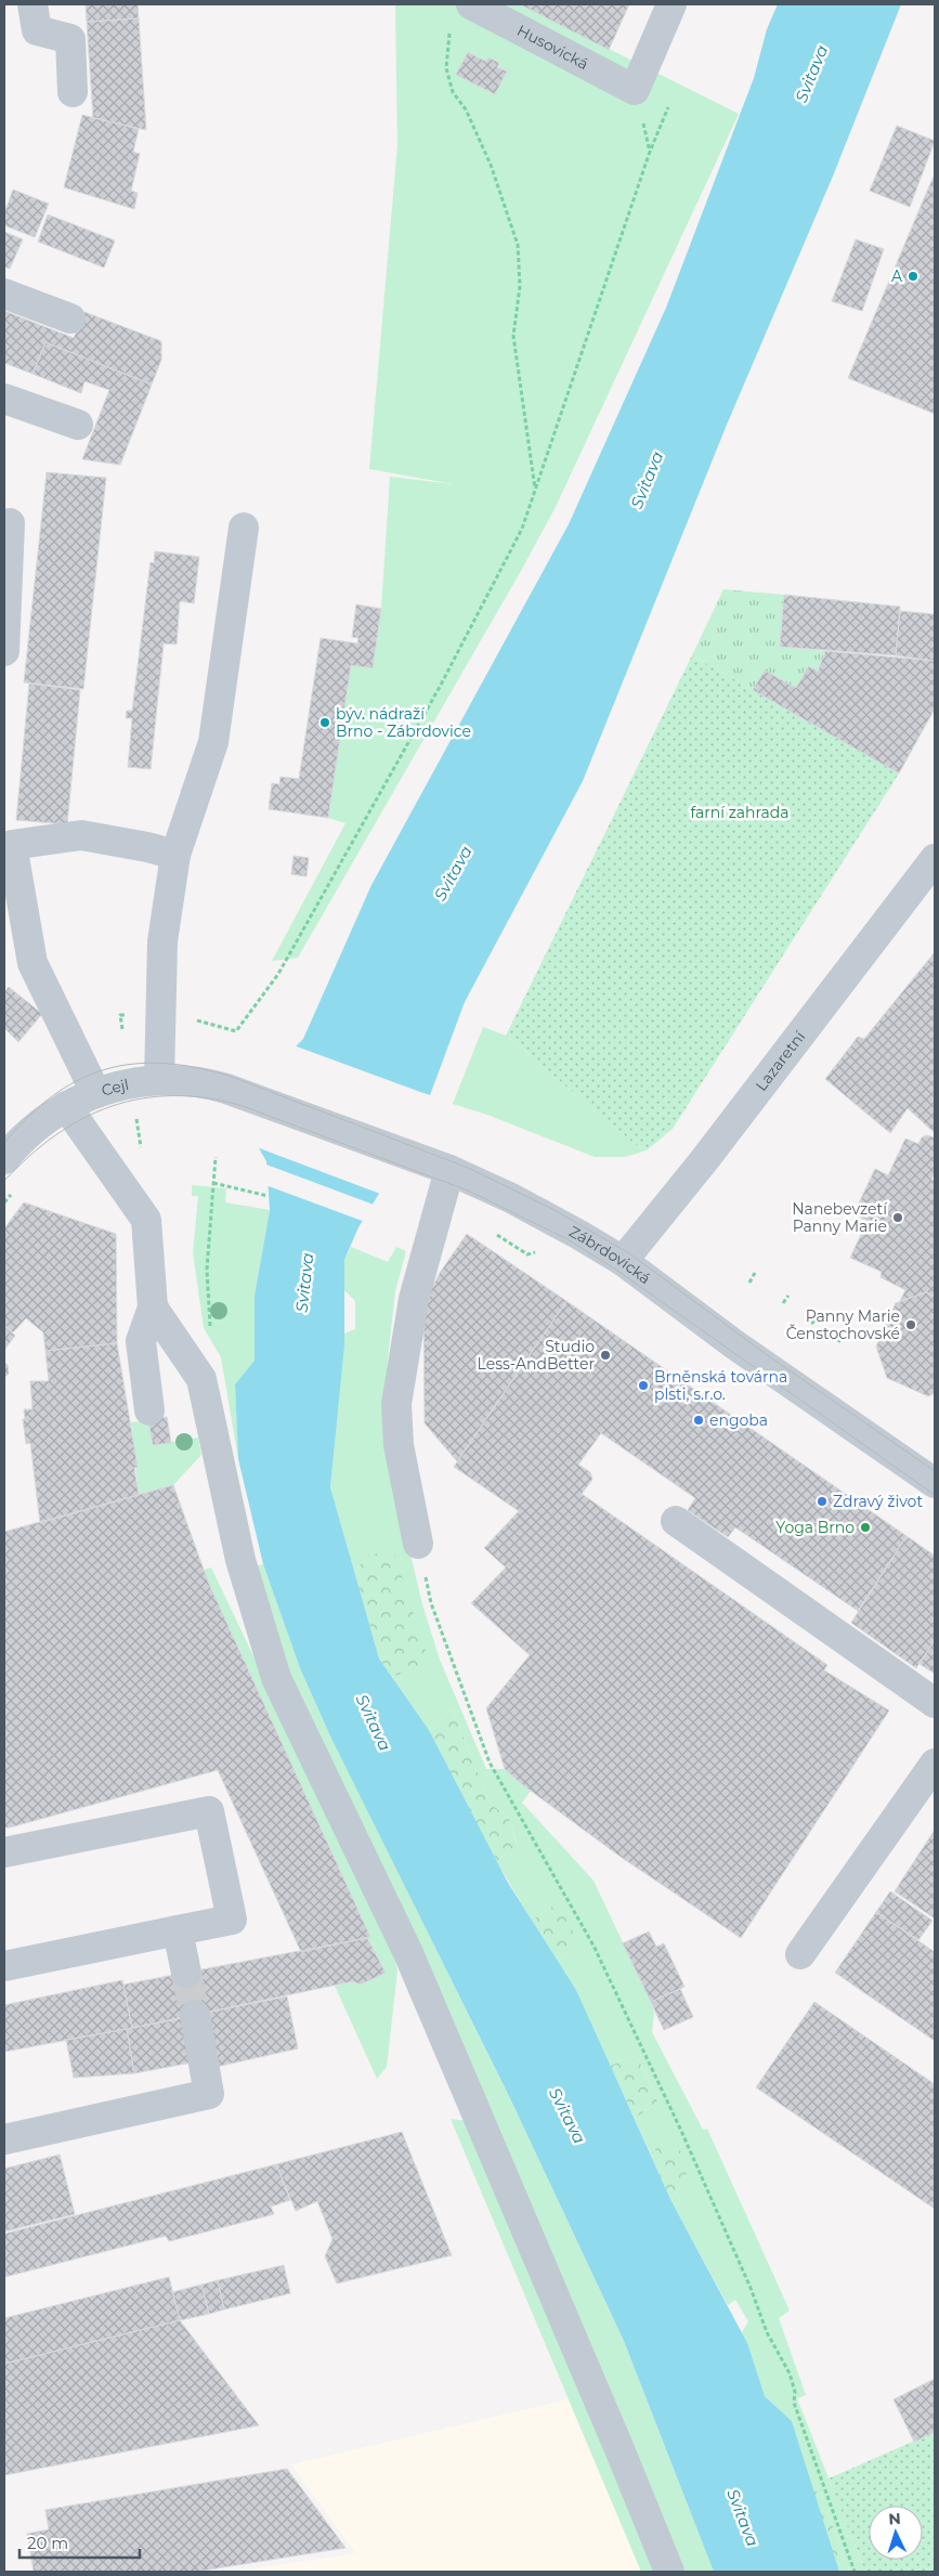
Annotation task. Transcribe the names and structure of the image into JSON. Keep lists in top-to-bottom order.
{
  "streets": {
    "street": [
      "Husovická",
      "Lazaretní",
      "Cejl",
      "Zábrdovická"
    ]
  },
  "crossings": [
    ["Lazaretní", "Zábrdovická"],
    ["Cejl", "Zábrdovická"]
  ],
  "water": ["Svitava"],
  "parks": ["farní zahrada"],
  "places": [
    "A",
    "býv. nádraží Brno - Zábrdovice",
    "Nanebevzetí Panny Marie",
    "Panny Marie Čenstochovské",
    "Studio Less-AndBetter",
    "Brněnská továrna plsti, s.r.o.",
    "engoba",
    "Zdravý život",
    "Yoga Brno"
  ],
  "scale_bar": "20 m",
  "north": "top"
}
